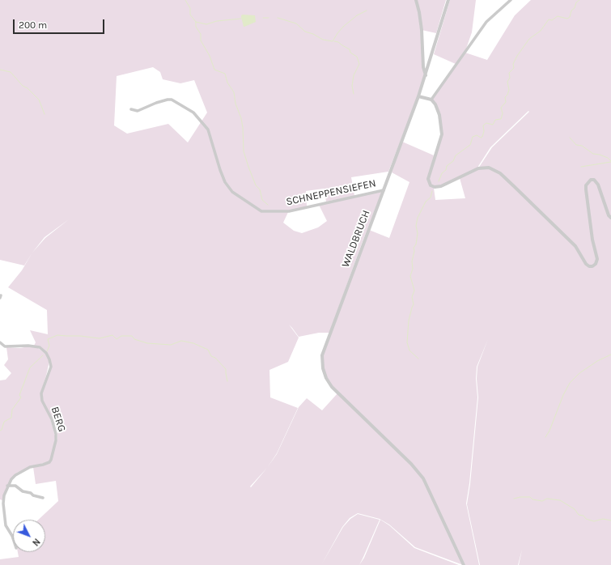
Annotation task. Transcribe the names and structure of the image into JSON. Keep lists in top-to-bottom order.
{
  "streets": {
    "street": ["SCHNEPPENSIEFEN", "WALDBRUCH", "BERG"]
  },
  "crossings": [
    ["SCHNEPPENSIEFEN", "WALDBRUCH"]
  ],
  "scale_bar": "200 m",
  "north": "bottom right"
}
